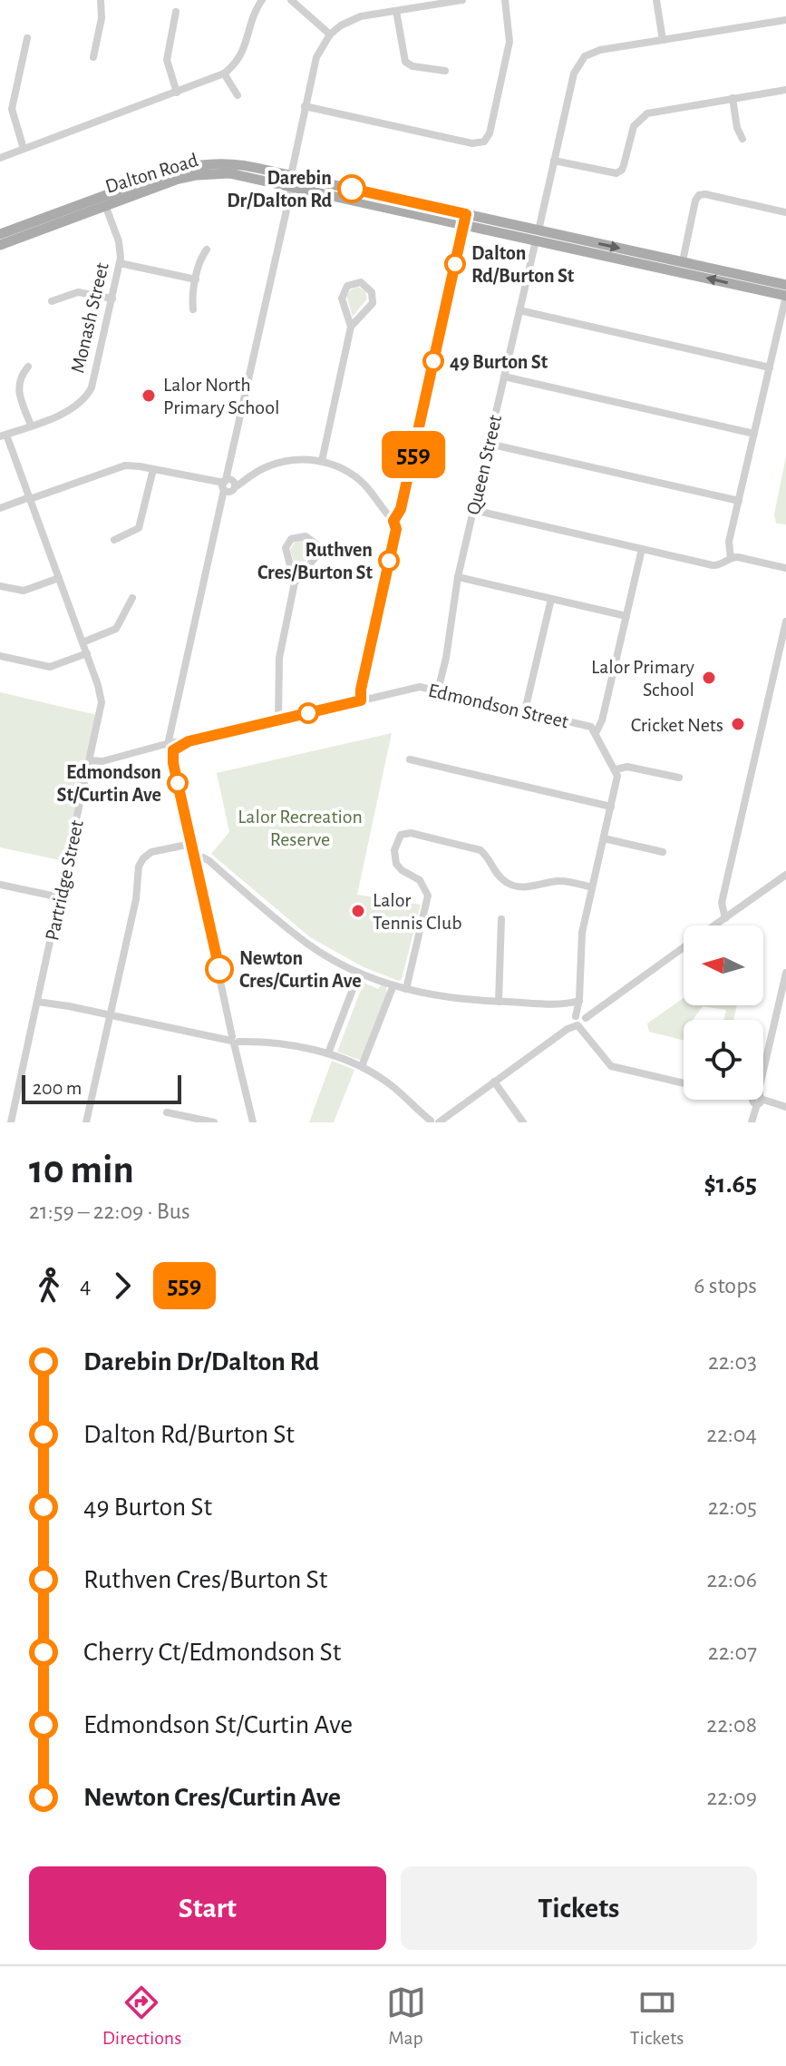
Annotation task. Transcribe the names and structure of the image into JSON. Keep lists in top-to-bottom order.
{
  "streets": {
    "main road": ["Dalton Road"],
    "street": [
      "Monash Street",
      "Queen Street",
      "Edmondson Street",
      "Partridge Street"
    ]
  },
  "crossings": [
    ["Dalton Road", "Monash Street"],
    ["Dalton Road", "Queen Street"],
    ["Monash Street", "Partridge Street"],
    ["Queen Street", "Edmondson Street"],
    ["Edmondson Street", "Partridge Street"]
  ],
  "parks": ["Lalor Recreation Reserve"],
  "places": [
    "Darebin Dr/Dalton Rd",
    "Dalton Rd/Burton St",
    "49 Burton St",
    "Lalor North Primary School",
    "Ruthven Cres/Burton St",
    "Lalor Primary School",
    "Cricket Nets",
    "Edmondson St/Curtin Ave",
    "Lalor Tennis Club",
    "Newton Cres/Curtin Ave"
  ],
  "lines": ["bus line 559"],
  "scale_bar": "200 m",
  "north": "left",
  "page": {
    "on_map": "559",
    "scale": "200 m",
    "heading": ["10 min", "21:59 – 22:09 · Bus", "$1.65"],
    "legs": ["4", "559", "6 stops"],
    "list": [
      {
        "name": "Darebin Dr/Dalton Rd",
        "value": "22:03"
      },
      {
        "name": "Dalton Rd/Burton St",
        "value": "22:04"
      },
      {
        "name": "49 Burton St",
        "value": "22:05"
      },
      {
        "name": "Ruthven Cres/Burton St",
        "value": "22:06"
      },
      {
        "name": "Cherry Ct/Edmondson St",
        "value": "22:07"
      },
      {
        "name": "Edmondson St/Curtin Ave",
        "value": "22:08"
      },
      {
        "name": "Newton Cres/Curtin Ave",
        "value": "22:09"
      }
    ],
    "buttons": ["Start", "Tickets"],
    "tabs": ["Directions", "Map", "Tickets"]
  }
}
